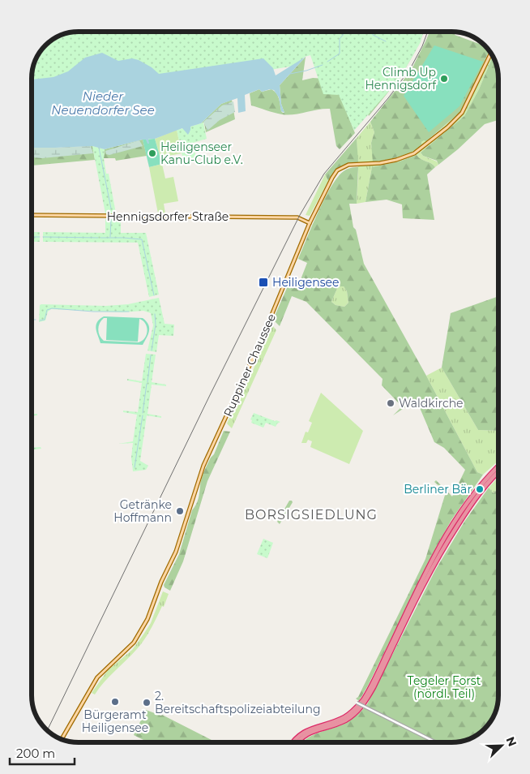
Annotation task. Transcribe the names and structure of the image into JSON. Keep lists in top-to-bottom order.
{
  "streets": {
    "main road": ["Hennigsdorfer Straße", "Ruppiner Chaussee"]
  },
  "crossings": [
    ["Hennigsdorfer Straße", "Ruppiner Chaussee"]
  ],
  "districts": ["BORSIGSIEDLUNG"],
  "water": ["Nieder Neuendorfer See"],
  "parks": ["Tegeler Forst (nördl. Teil)"],
  "places": {
    "other": [
      "Climb Up Hennigsdorf",
      "Heiligenseer Kanu-Club e.V.",
      "Waldkirche",
      "Berliner Bär",
      "Getränke Hoffmann",
      "Bürgeramt Heiligensee",
      "2. Bereitschaftspolizeiabteilung"
    ],
    "transit": ["Heiligensee"]
  },
  "scale_bar": "200 m",
  "north": "top right"
}
